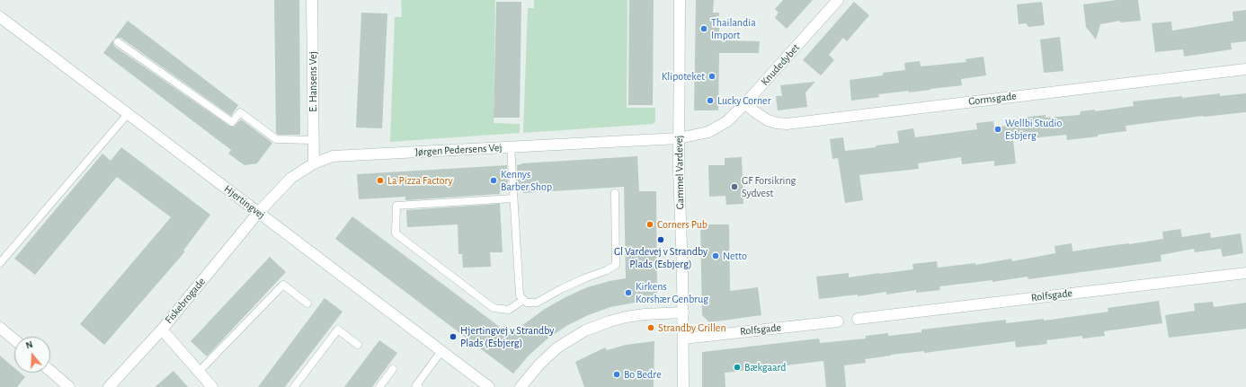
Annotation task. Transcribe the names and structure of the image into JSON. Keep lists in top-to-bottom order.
{
  "streets": {
    "street": [
      "Knudedybet",
      "E. Hansens Vej",
      "Gormsgade",
      "Jørgen Pedersens Vej",
      "Gammel Vardevej",
      "Hjertingvej",
      "Rolfsgade",
      "Fiskebrogade"
    ]
  },
  "crossings": [
    ["Knudedybet", "Gormsgade"],
    ["Knudedybet", "Jørgen Pedersens Vej"],
    ["Knudedybet", "Gammel Vardevej"],
    ["E. Hansens Vej", "Jørgen Pedersens Vej"],
    ["Jørgen Pedersens Vej", "Gammel Vardevej"],
    ["Jørgen Pedersens Vej", "Hjertingvej"],
    ["Jørgen Pedersens Vej", "Fiskebrogade"],
    ["Gammel Vardevej", "Rolfsgade"],
    ["Hjertingvej", "Fiskebrogade"]
  ],
  "places": [
    "Thailandia Import",
    "Klipoteket",
    "Lucky Corner",
    "Wellbi Studio Esbjerg",
    "La Pizza Factory",
    "Kennys Barber Shop",
    "GF Forsikring Sydvest",
    "Corners Pub",
    "Gl Vardevej v Strandby Plads (Esbjerg)",
    "Netto",
    "Kirkens Korshær Genbrug",
    "Strandby Grillen",
    "Hjertingvej v Strandby Plads (Esbjerg)",
    "Bækgaard",
    "Bo Bedre"
  ],
  "north": "top"
}
